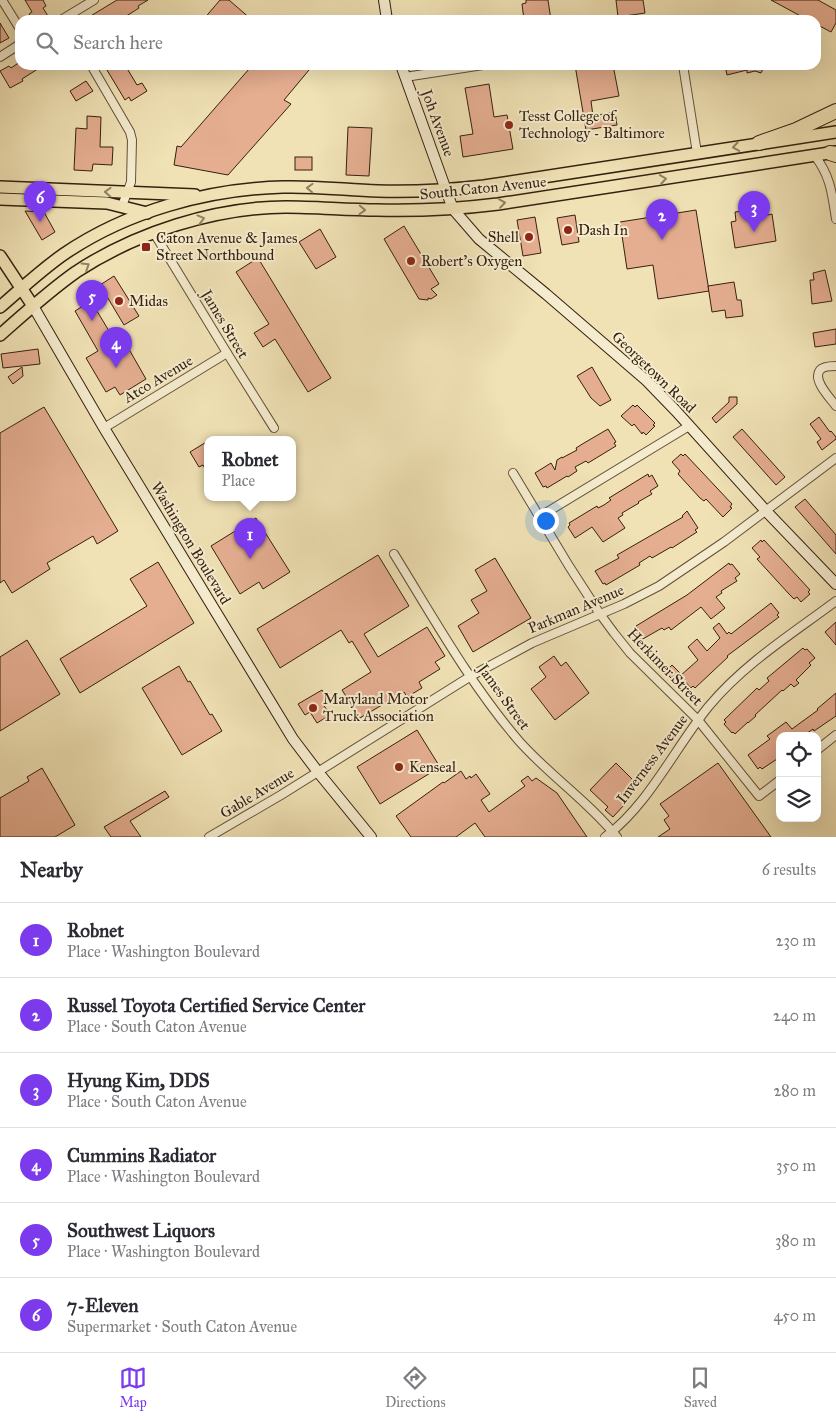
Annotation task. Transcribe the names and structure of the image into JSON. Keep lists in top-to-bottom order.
{
  "streets": {
    "main road": ["South Caton Avenue", "Washington Boulevard"],
    "street": [
      "Joh Avenue",
      "James Street",
      "Georgetown Road",
      "Atco Avenue",
      "Parkman Avenue",
      "Herkimer Street",
      "Inverness Avenue",
      "Gable Avenue"
    ]
  },
  "crossings": [
    ["Joh Avenue", "South Caton Avenue"],
    ["Joh Avenue", "Georgetown Road"],
    ["South Caton Avenue", "James Street"],
    ["South Caton Avenue", "Georgetown Road"],
    ["South Caton Avenue", "Washington Boulevard"],
    ["James Street", "Atco Avenue"],
    ["James Street", "Parkman Avenue"],
    ["James Street", "Inverness Avenue"],
    ["Georgetown Road", "Parkman Avenue"],
    ["Atco Avenue", "Washington Boulevard"],
    ["Washington Boulevard", "Parkman Avenue"],
    ["Washington Boulevard", "Gable Avenue"],
    ["Parkman Avenue", "Herkimer Street"],
    ["Parkman Avenue", "Gable Avenue"],
    ["Herkimer Street", "Inverness Avenue"]
  ],
  "places": {
    "other": [
      "Tesst College of Technology - Baltimore",
      "Dash In",
      "Shell",
      "Robert's Oxygen",
      "Midas",
      "Maryland Motor Truck Association",
      "Kenseal"
    ],
    "transit": ["Caton Avenue & James Street Northbound"]
  },
  "page": {
    "search": "Search here",
    "pins": [
      "6",
      "3",
      "2",
      "5",
      "4",
      "1"
    ],
    "popup": ["Robnet", "Place"],
    "heading": ["Nearby", "6 results"],
    "list": [
      {
        "mark": "1",
        "name": "Robnet",
        "note": "Place · Washington Boulevard",
        "value": "230 m"
      },
      {
        "mark": "2",
        "name": "Russel Toyota Certified Service Center",
        "note": "Place · South Caton Avenue",
        "value": "240 m"
      },
      {
        "mark": "3",
        "name": "Hyung Kim, DDS",
        "note": "Place · South Caton Avenue",
        "value": "280 m"
      },
      {
        "mark": "4",
        "name": "Cummins Radiator",
        "note": "Place · Washington Boulevard",
        "value": "350 m"
      },
      {
        "mark": "5",
        "name": "Southwest Liquors",
        "note": "Place · Washington Boulevard",
        "value": "380 m"
      },
      {
        "mark": "6",
        "name": "7-Eleven",
        "note": "Supermarket · South Caton Avenue",
        "value": "450 m"
      }
    ],
    "nav": ["Map", "Directions", "Saved"]
  }
}
